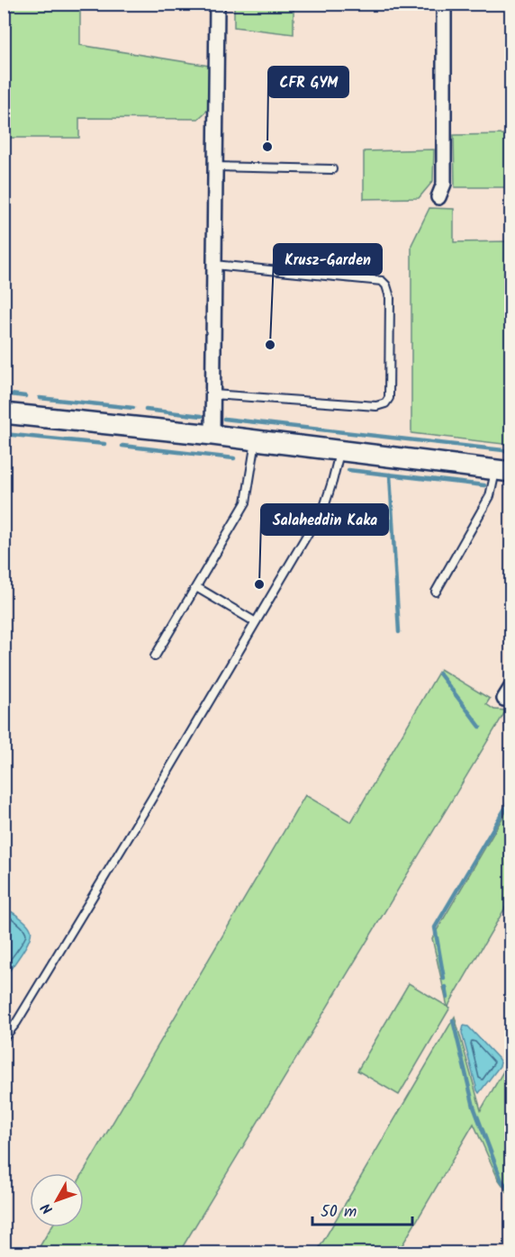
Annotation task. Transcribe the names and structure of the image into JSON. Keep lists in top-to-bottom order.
{
  "places": ["CFR GYM", "Krusz-Garden", "Salaheddin Kaka"],
  "scale_bar": "50 m",
  "north": "bottom left"
}
